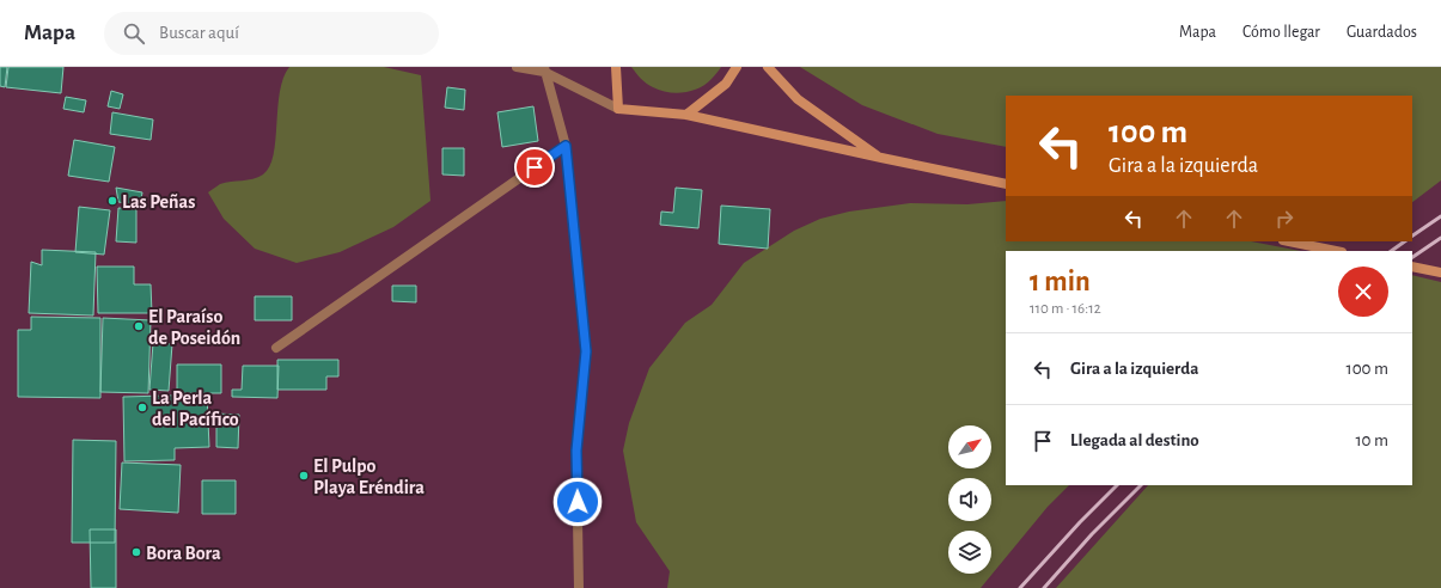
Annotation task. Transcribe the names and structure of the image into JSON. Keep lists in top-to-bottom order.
{
  "places": [
    "Las Peñas",
    "El Paraíso de Poseidón",
    "La Perla del Pacífico",
    "El Pulpo Playa Eréndira",
    "Bora Bora"
  ],
  "north": "top right",
  "page": {
    "header": "Mapa",
    "search": "Buscar aquí",
    "nav": ["Mapa", "Cómo llegar", "Guardados"],
    "turn": ["100 m", "Gira a la izquierda"],
    "heading": ["1 min", "110 m · 16:12"],
    "list": [
      {
        "name": "Gira a la izquierda",
        "value": "100 m"
      },
      {
        "name": "Llegada al destino",
        "value": "10 m"
      }
    ]
  }
}
